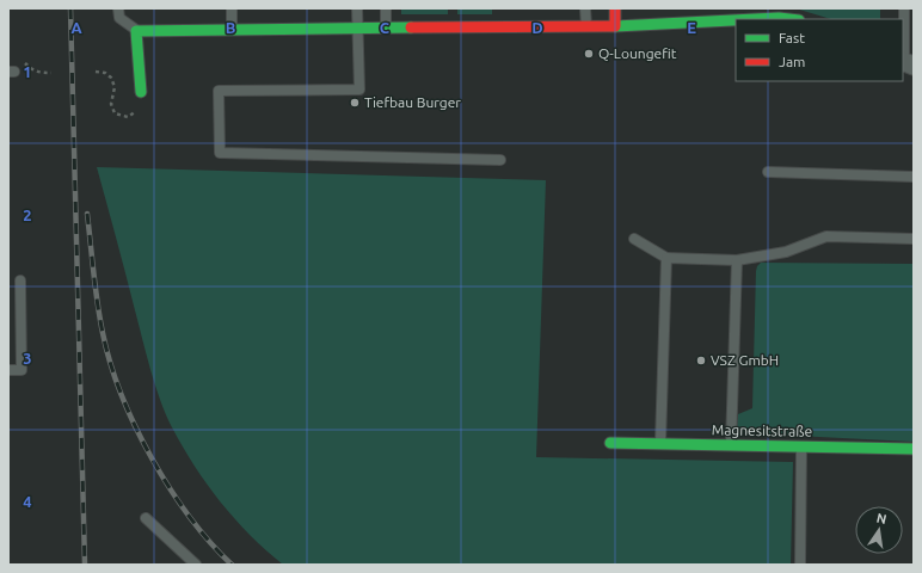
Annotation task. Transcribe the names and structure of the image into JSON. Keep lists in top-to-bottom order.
{
  "streets": {
    "street": ["Magnesitstraße"]
  },
  "places": ["Q-Loungefit", "Tiefbau Burger", "VSZ GmbH"],
  "legend": ["Fast", "Jam"],
  "north": "top",
  "grid": {
    "columns": [
      "A",
      "B",
      "C",
      "D",
      "E"
    ],
    "rows": [
      "1",
      "2",
      "3",
      "4"
    ]
  }
}
